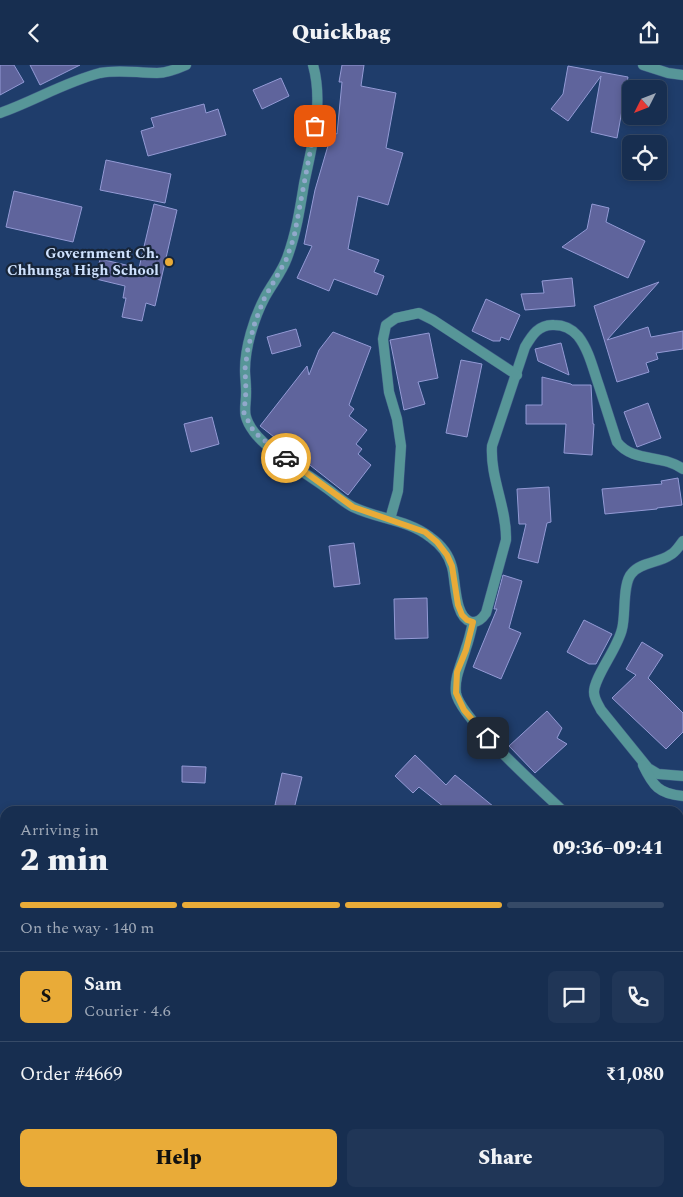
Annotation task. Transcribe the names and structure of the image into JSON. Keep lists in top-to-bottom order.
{
  "places": ["Government Ch. Chhunga High School"],
  "north": "bottom left",
  "page": {
    "header": "Quickbag",
    "heading": ["2 min", "Arriving in", "09:36–09:41"],
    "panel": [
      "Sam",
      "Courier · 4.6",
      "Order #4669",
      "₹1,080"
    ],
    "bar": "On the way · 140 m",
    "round": "S",
    "buttons": ["Help", "Share"]
  }
}
